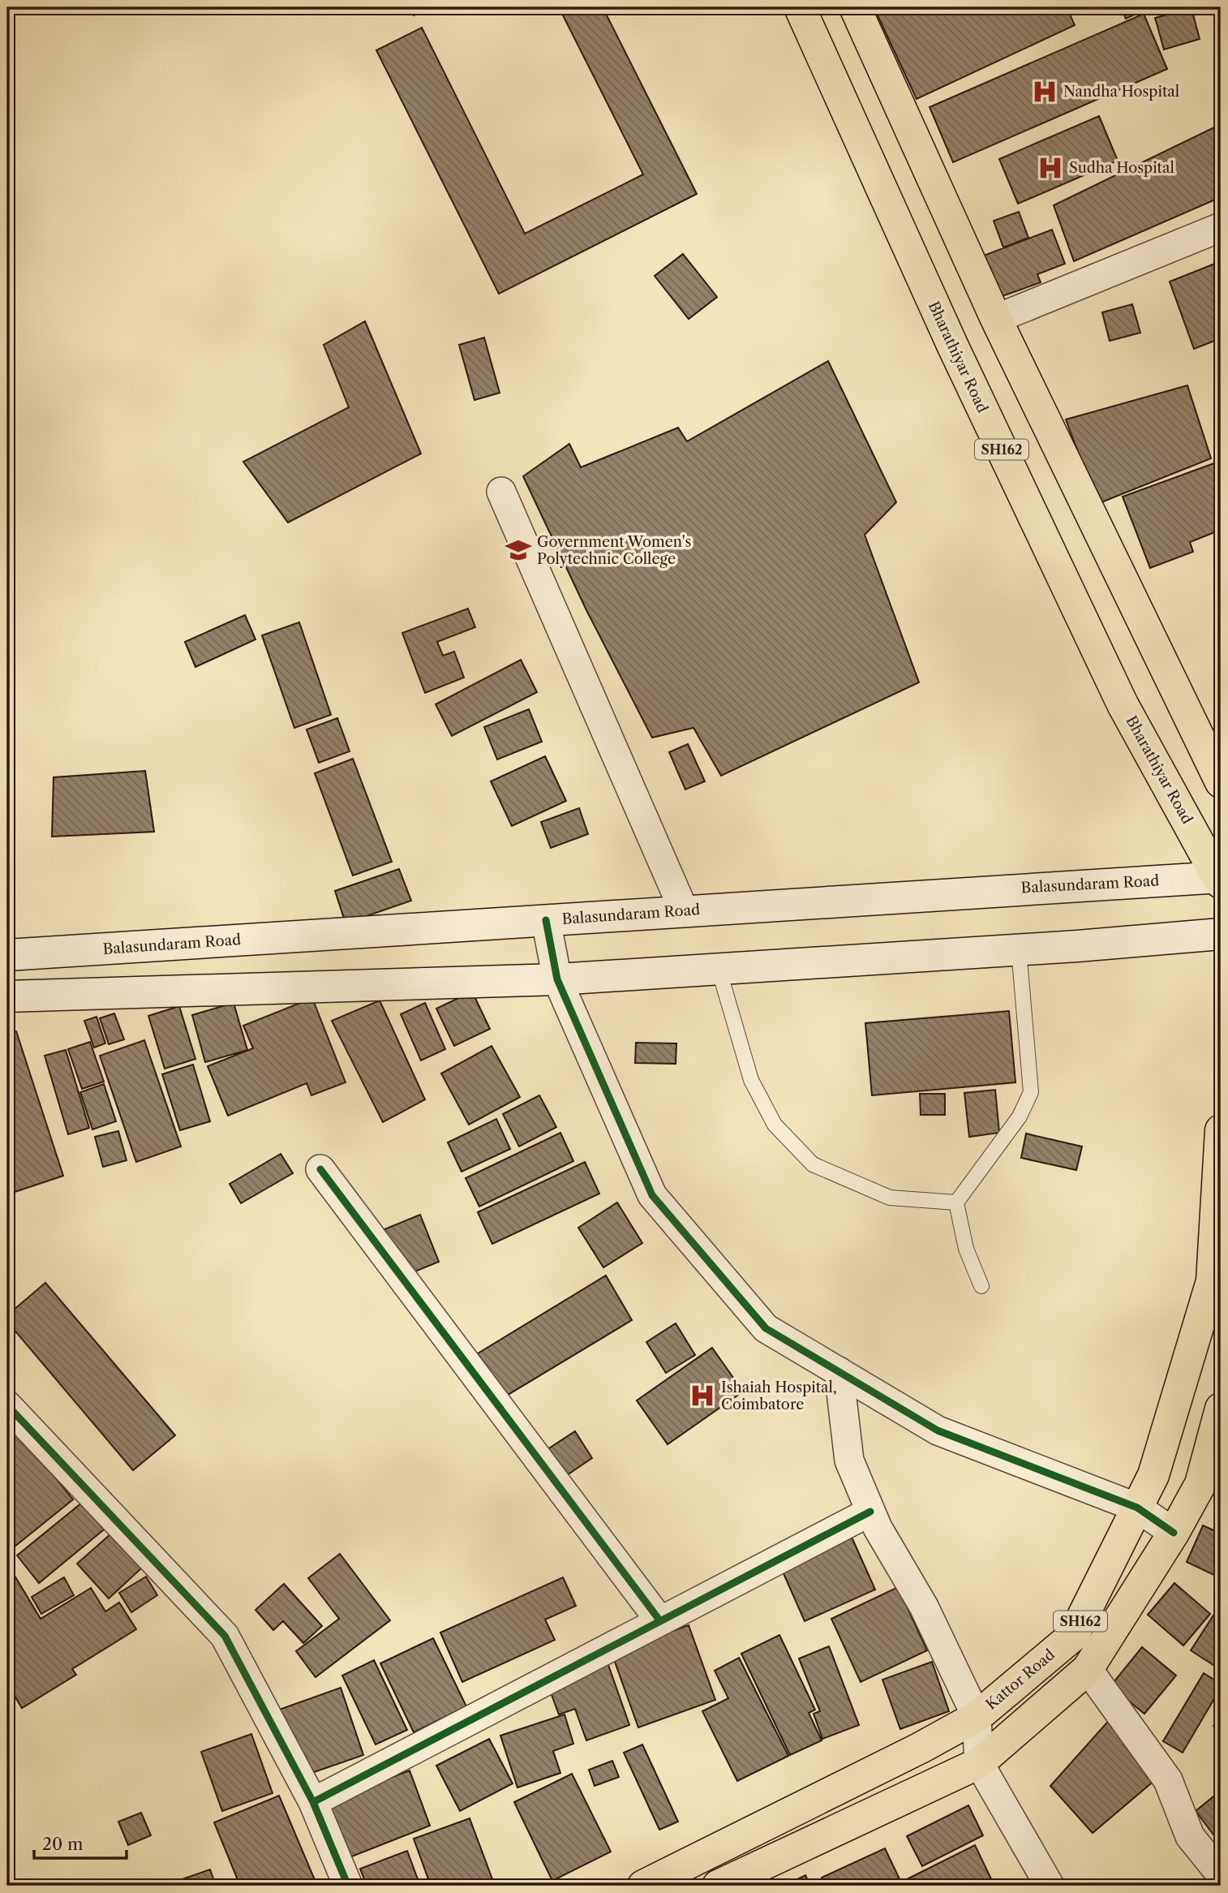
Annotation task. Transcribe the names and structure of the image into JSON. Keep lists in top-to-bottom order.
{
  "streets": {
    "main road": [
      "Bharathiyar Road",
      "SH162",
      "Balasundaram Road",
      "Kattor Road"
    ]
  },
  "crossings": [
    ["Bharathiyar Road", "Balasundaram Road"]
  ],
  "places": {
    "hospital": ["Nandha Hospital", "Sudha Hospital", "Ishaiah Hospital, Coimbatore"],
    "school or university": ["Government Women's Polytechnic College"]
  },
  "scale_bar": "20 m"
}
